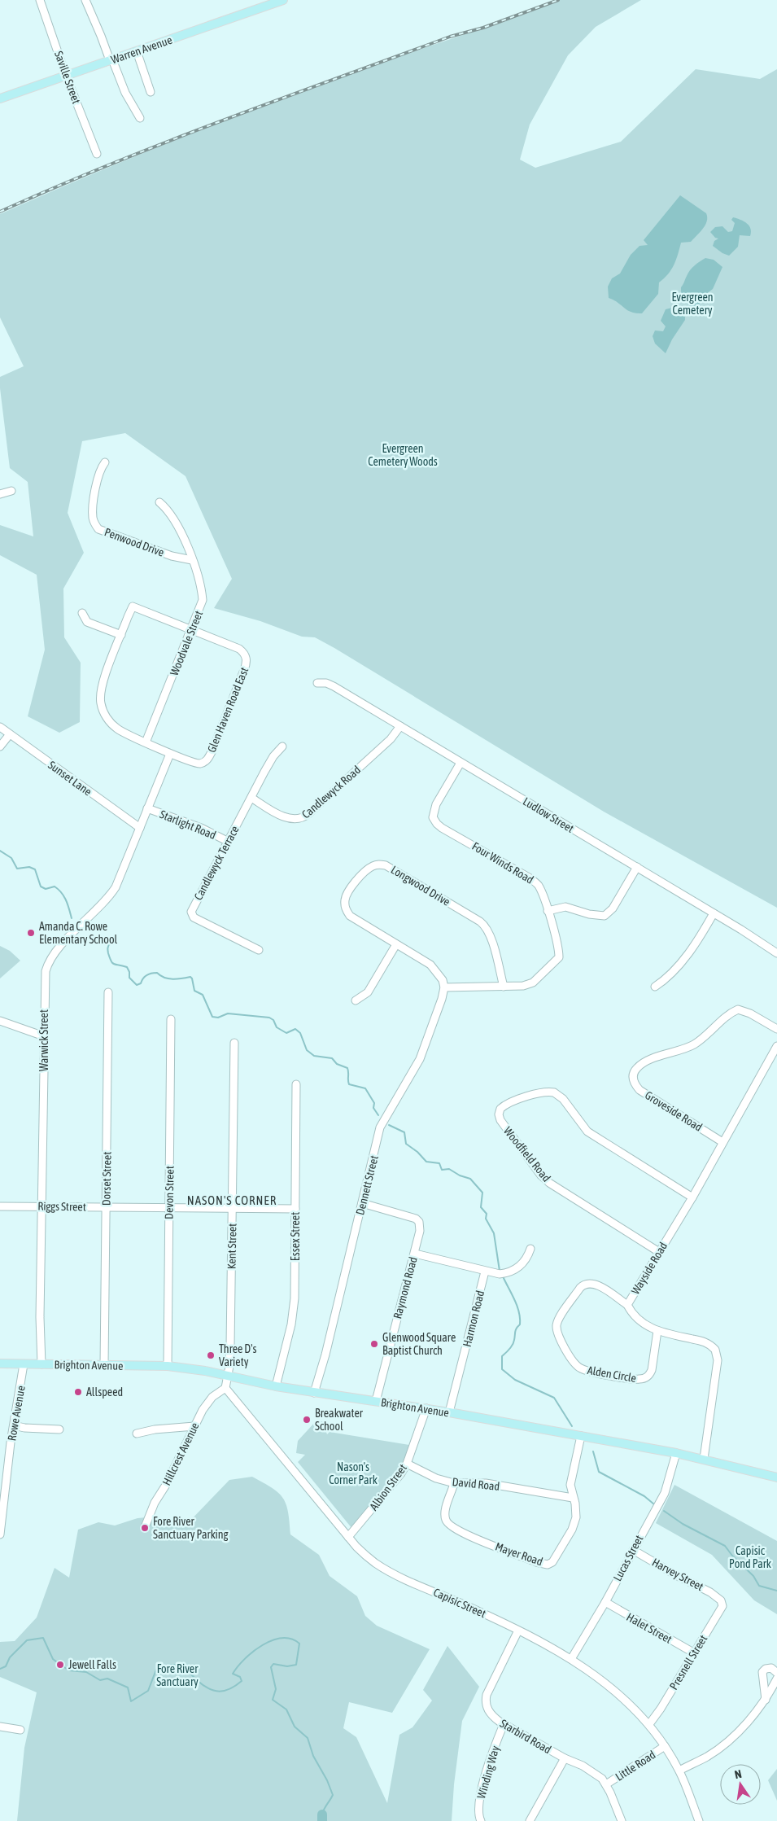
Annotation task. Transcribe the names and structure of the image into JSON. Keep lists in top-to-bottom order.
{
  "streets": {
    "main road": ["Warren Avenue", "Brighton Avenue"],
    "street": [
      "Saville Street",
      "Penwood Drive",
      "Woodvale Street",
      "Glen Haven Road East",
      "Sunset Lane",
      "Candlewyck Road",
      "Ludlow Street",
      "Starlight Road",
      "Candlewyck Terrace",
      "Four Winds Road",
      "Longwood Drive",
      "Warwick Street",
      "Groveside Road",
      "Woodfield Road",
      "Dorset Street",
      "Dennett Street",
      "Devon Street",
      "Riggs Street",
      "Essex Street",
      "Kent Street",
      "Wayside Road",
      "Raymond Road",
      "Harmon Road",
      "Alden Circle",
      "Rowe Avenue",
      "Hillcrest Avenue",
      "David Road",
      "Albion Street",
      "Mayer Road",
      "Lucas Street",
      "Harvey Street",
      "Capisic Street",
      "Halet Street",
      "Presnell Street",
      "Starbird Road",
      "Little Road",
      "Winding Way"
    ]
  },
  "crossings": [
    ["Warren Avenue", "Saville Street"],
    ["Penwood Drive", "Woodvale Street"],
    ["Woodvale Street", "Glen Haven Road East"],
    ["Glen Haven Road East", "Warwick Street"],
    ["Sunset Lane", "Warwick Street"],
    ["Candlewyck Road", "Ludlow Street"],
    ["Candlewyck Road", "Candlewyck Terrace"],
    ["Ludlow Street", "Four Winds Road"],
    ["Starlight Road", "Candlewyck Terrace"],
    ["Starlight Road", "Warwick Street"],
    ["Four Winds Road", "Longwood Drive"],
    ["Four Winds Road", "Dennett Street"],
    ["Longwood Drive", "Dennett Street"],
    ["Warwick Street", "Riggs Street"],
    ["Warwick Street", "Brighton Avenue"],
    ["Groveside Road", "Wayside Road"],
    ["Woodfield Road", "Wayside Road"],
    ["Dorset Street", "Riggs Street"],
    ["Dorset Street", "Brighton Avenue"],
    ["Dennett Street", "Raymond Road"],
    ["Dennett Street", "Brighton Avenue"],
    ["Devon Street", "Riggs Street"],
    ["Devon Street", "Brighton Avenue"],
    ["Riggs Street", "Essex Street"],
    ["Riggs Street", "Kent Street"],
    ["Essex Street", "Brighton Avenue"],
    ["Kent Street", "Brighton Avenue"],
    ["Wayside Road", "Brighton Avenue"],
    ["Wayside Road", "Alden Circle"],
    ["Raymond Road", "Brighton Avenue"],
    ["Harmon Road", "Brighton Avenue"],
    ["Brighton Avenue", "Rowe Avenue"],
    ["Brighton Avenue", "Albion Street"],
    ["Brighton Avenue", "Mayer Road"],
    ["Brighton Avenue", "Lucas Street"],
    ["Hillcrest Avenue", "Capisic Street"],
    ["David Road", "Albion Street"],
    ["David Road", "Mayer Road"],
    ["Albion Street", "Capisic Street"],
    ["Lucas Street", "Harvey Street"],
    ["Lucas Street", "Capisic Street"],
    ["Lucas Street", "Halet Street"],
    ["Harvey Street", "Presnell Street"],
    ["Capisic Street", "Presnell Street"],
    ["Capisic Street", "Starbird Road"],
    ["Capisic Street", "Little Road"],
    ["Halet Street", "Presnell Street"],
    ["Starbird Road", "Little Road"],
    ["Starbird Road", "Winding Way"]
  ],
  "districts": ["NASON'S CORNER"],
  "parks": [
    "Evergreen Cemetery",
    "Evergreen Cemetery Woods",
    "Nason's Corner Park",
    "Capisic Pond Park",
    "Fore River Sanctuary"
  ],
  "places": [
    "Amanda C. Rowe Elementary School",
    "Glenwood Square Baptist Church",
    "Three D's Variety",
    "Allspeed",
    "Breakwater School",
    "Fore River Sanctuary Parking",
    "Jewell Falls"
  ],
  "north": "top"
}
